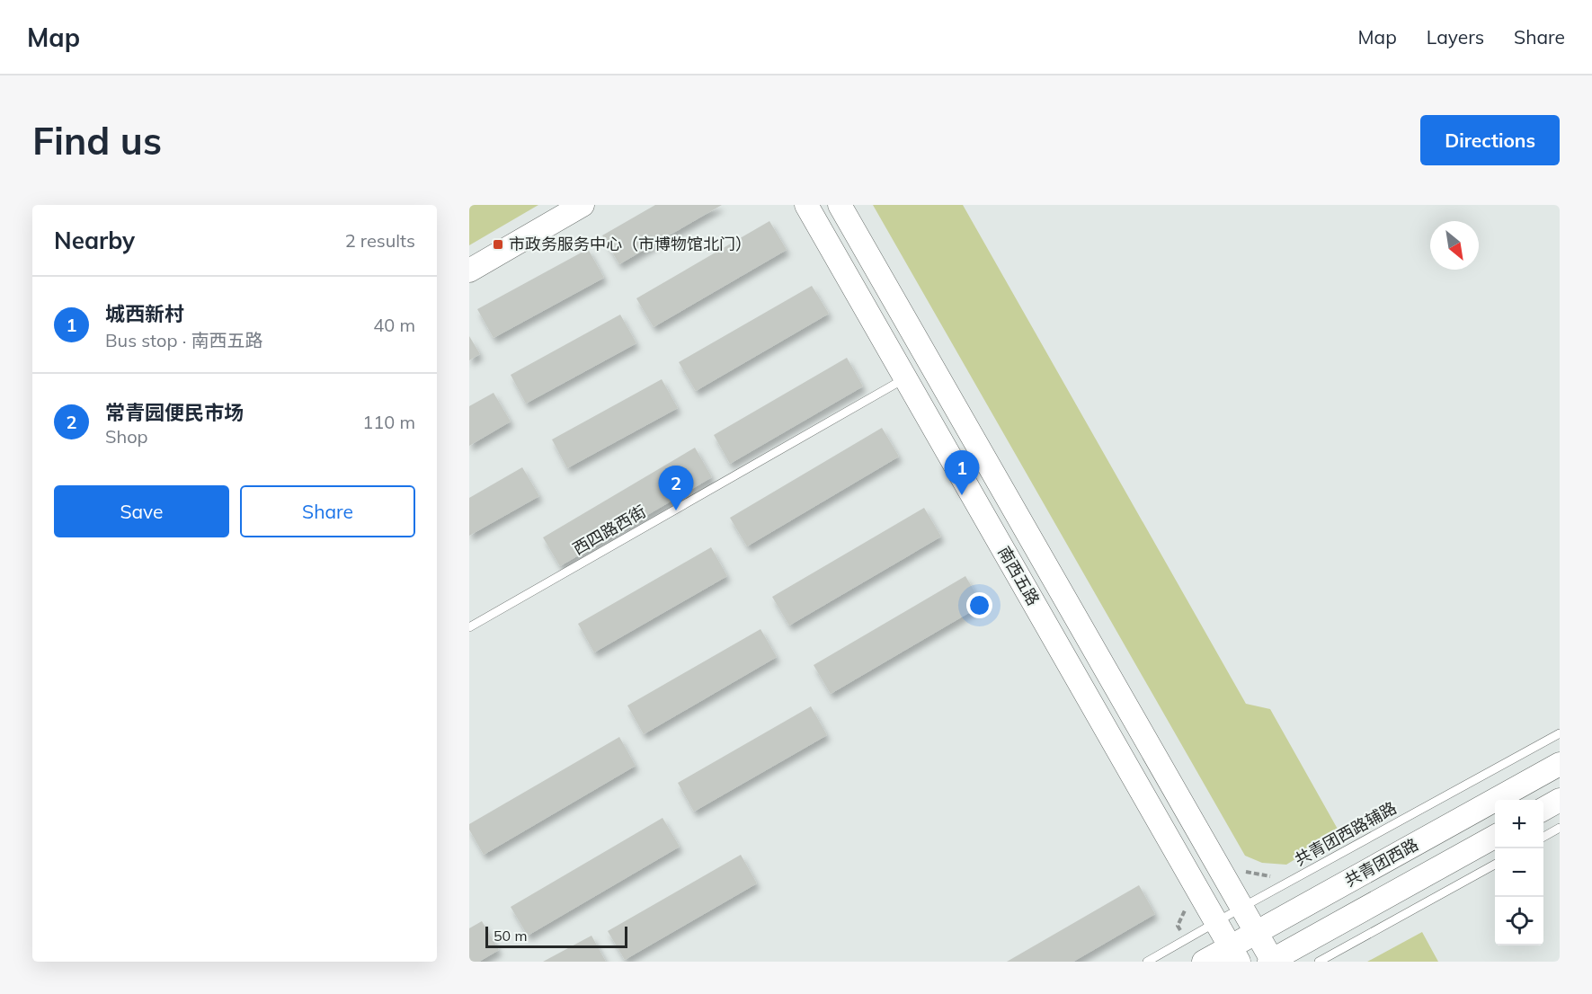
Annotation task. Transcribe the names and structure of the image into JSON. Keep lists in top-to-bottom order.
{
  "streets": {
    "street": ["南西五路", "共青团西路"],
    "lane": ["西四路西街", "共青团西路辅路"]
  },
  "crossings": [
    ["西四路西街", "南西五路"],
    ["南西五路", "共青团西路辅路"],
    ["南西五路", "共青团西路"]
  ],
  "places": {
    "transit": ["市政务服务中心（市博物馆北门）"]
  },
  "scale_bar": "50 m",
  "north": "bottom right",
  "page": {
    "header": "Map",
    "nav": ["Map", "Layers", "Share"],
    "buttons": [
      "Directions",
      ["Save", "Share"]
    ],
    "title": "Find us",
    "heading": ["Nearby", "2 results"],
    "list": [
      {
        "mark": "1",
        "name": "城西新村",
        "note": "Bus stop · 南西五路",
        "value": "40 m"
      },
      {
        "mark": "2",
        "name": "常青园便民市场",
        "note": "Shop",
        "value": "110 m"
      }
    ],
    "pins": ["1", "2"],
    "map_buttons": ["+", "−"],
    "scale": "50 m"
  }
}
